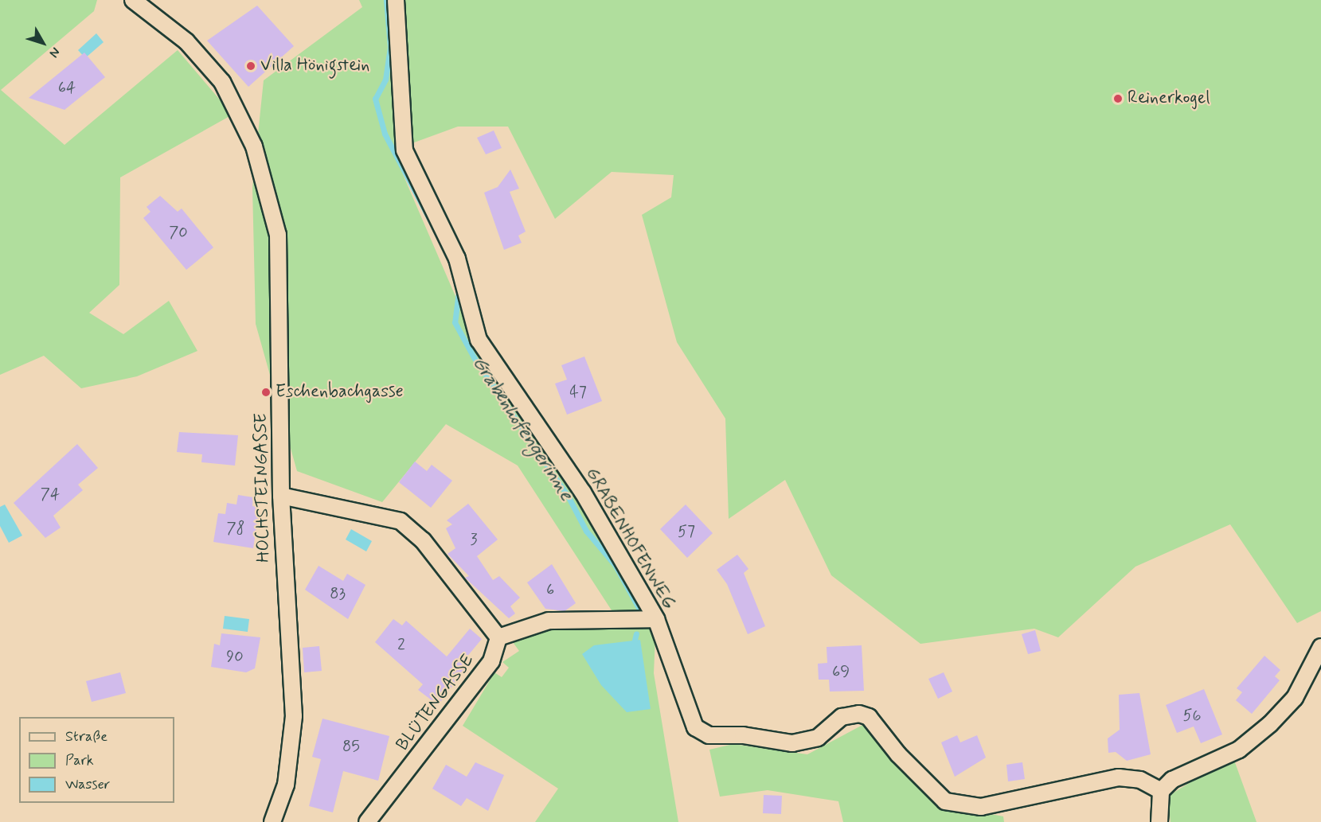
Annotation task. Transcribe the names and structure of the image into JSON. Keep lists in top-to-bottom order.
{
  "streets": {
    "street": ["HOCHSTEINGASSE", "GRABENHOFENWEG", "BLÜTENGASSE"]
  },
  "water": ["Grabenhofengerinne"],
  "places": ["Villa Hönigstein", "Reinerkogel", "Eschenbachgasse"],
  "house_numbers": [
    "64",
    "70",
    "47",
    "74",
    "78",
    "57",
    "3",
    "6",
    "83",
    "2",
    "90",
    "69",
    "56",
    "85"
  ],
  "legend": ["Straße", "Park", "Wasser"],
  "north": "bottom right"
}
